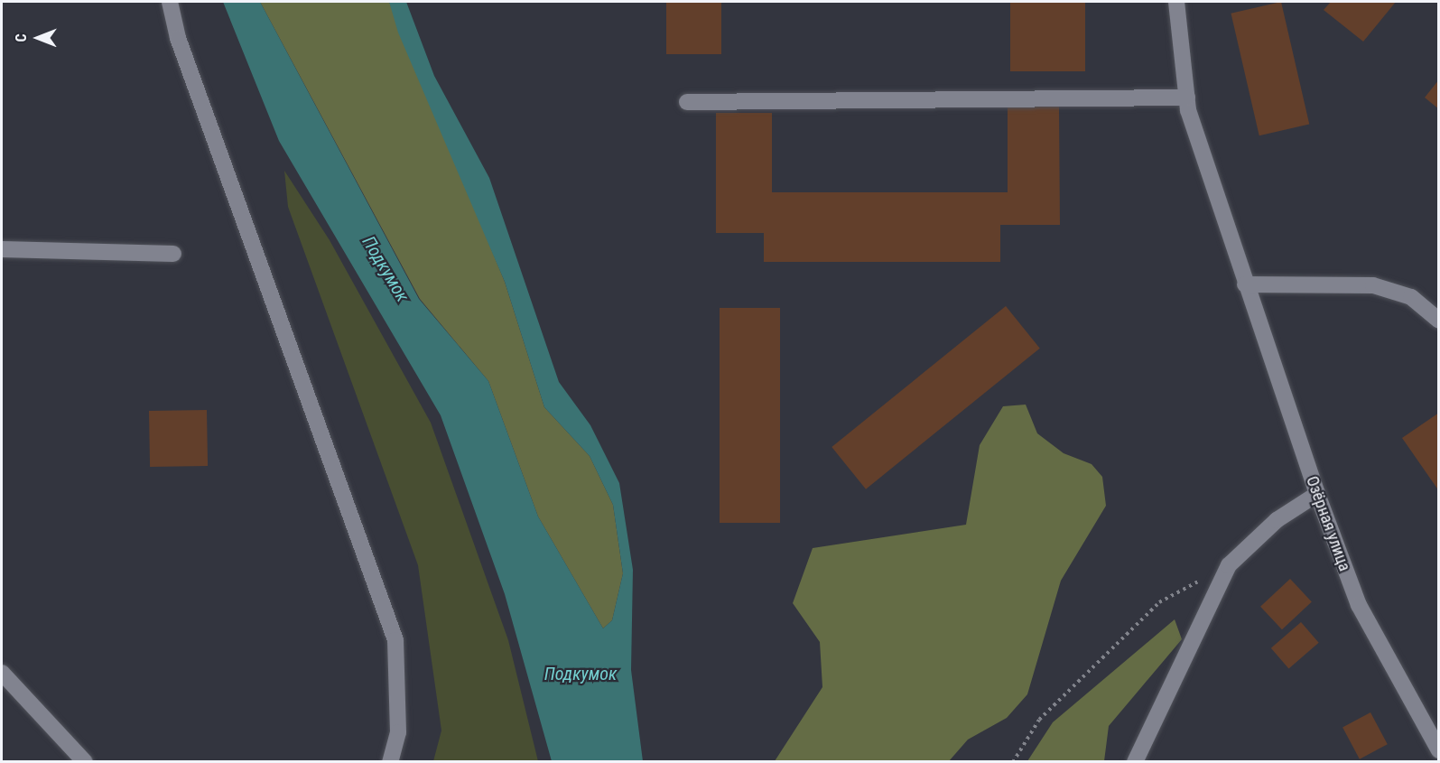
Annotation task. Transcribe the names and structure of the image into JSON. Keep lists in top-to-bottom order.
{
  "streets": {
    "street": ["Озёрная улица"]
  },
  "water": ["Подкумок"],
  "north": "left"
}
